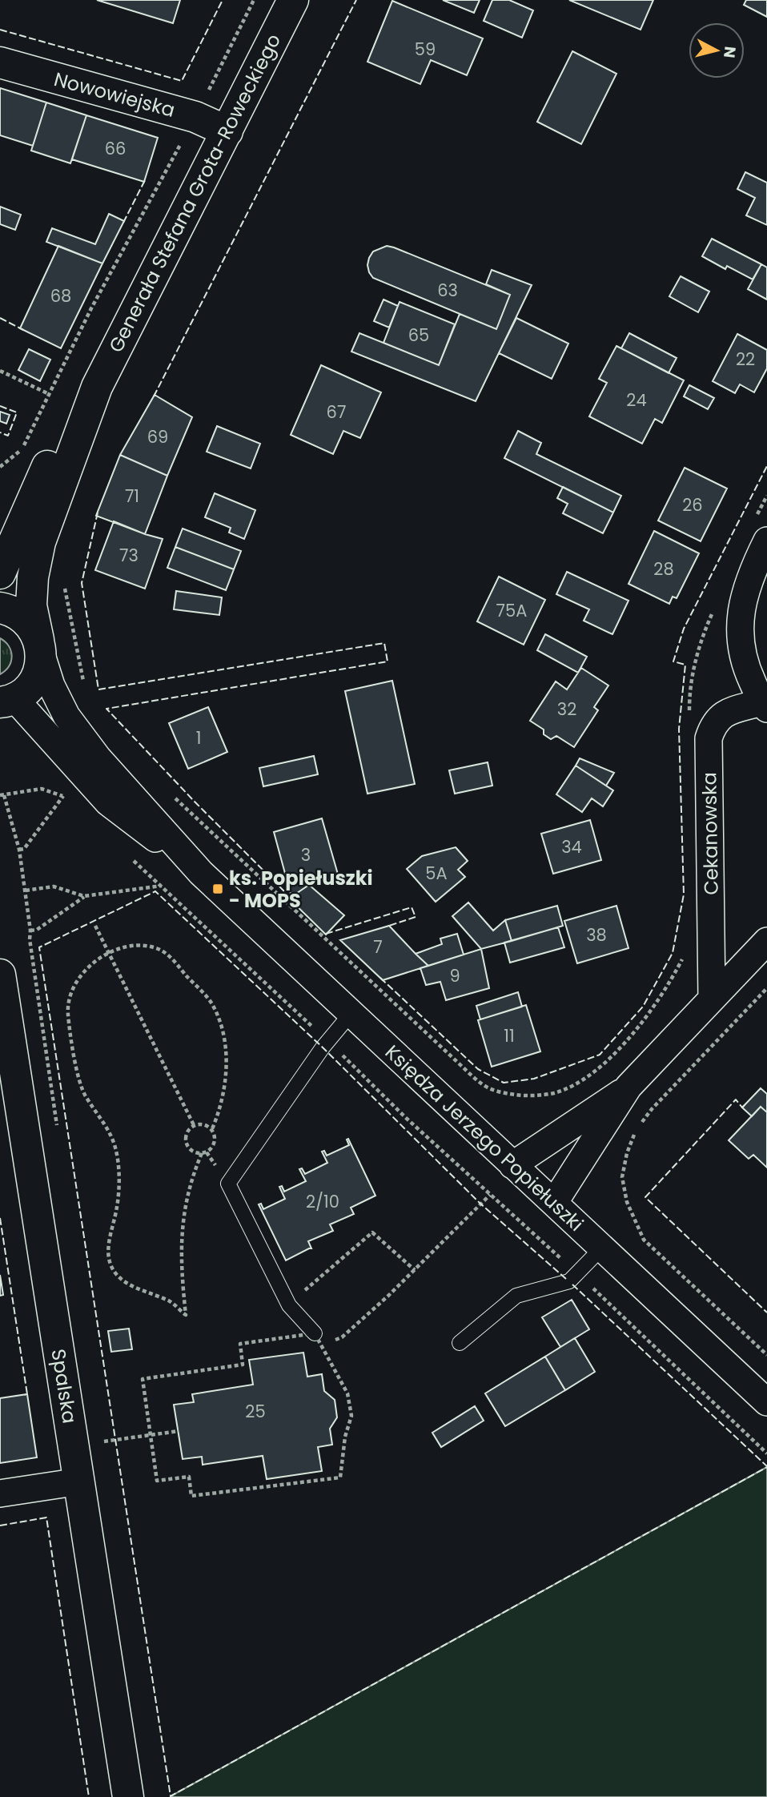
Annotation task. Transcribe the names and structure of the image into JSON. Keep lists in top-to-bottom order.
{
  "streets": {
    "street": [
      "Nowowiejska",
      "Generała Stefana Grota-Roweckiego",
      "Cekanowska",
      "Księdza Jerzego Popiełuszki",
      "Spalska"
    ]
  },
  "crossings": [
    ["Nowowiejska", "Generała Stefana Grota-Roweckiego"],
    ["Generała Stefana Grota-Roweckiego", "Księdza Jerzego Popiełuszki"]
  ],
  "places": {
    "transit": ["ks. Popiełuszki - MOPS"]
  },
  "house_numbers": [
    "59",
    "66",
    "63",
    "68",
    "65",
    "22",
    "24",
    "67",
    "69",
    "71",
    "26",
    "73",
    "28",
    "75A",
    "32",
    "1",
    "34",
    "3",
    "5A",
    "38",
    "7",
    "9",
    "11",
    "2/10",
    "25"
  ],
  "north": "right"
}
